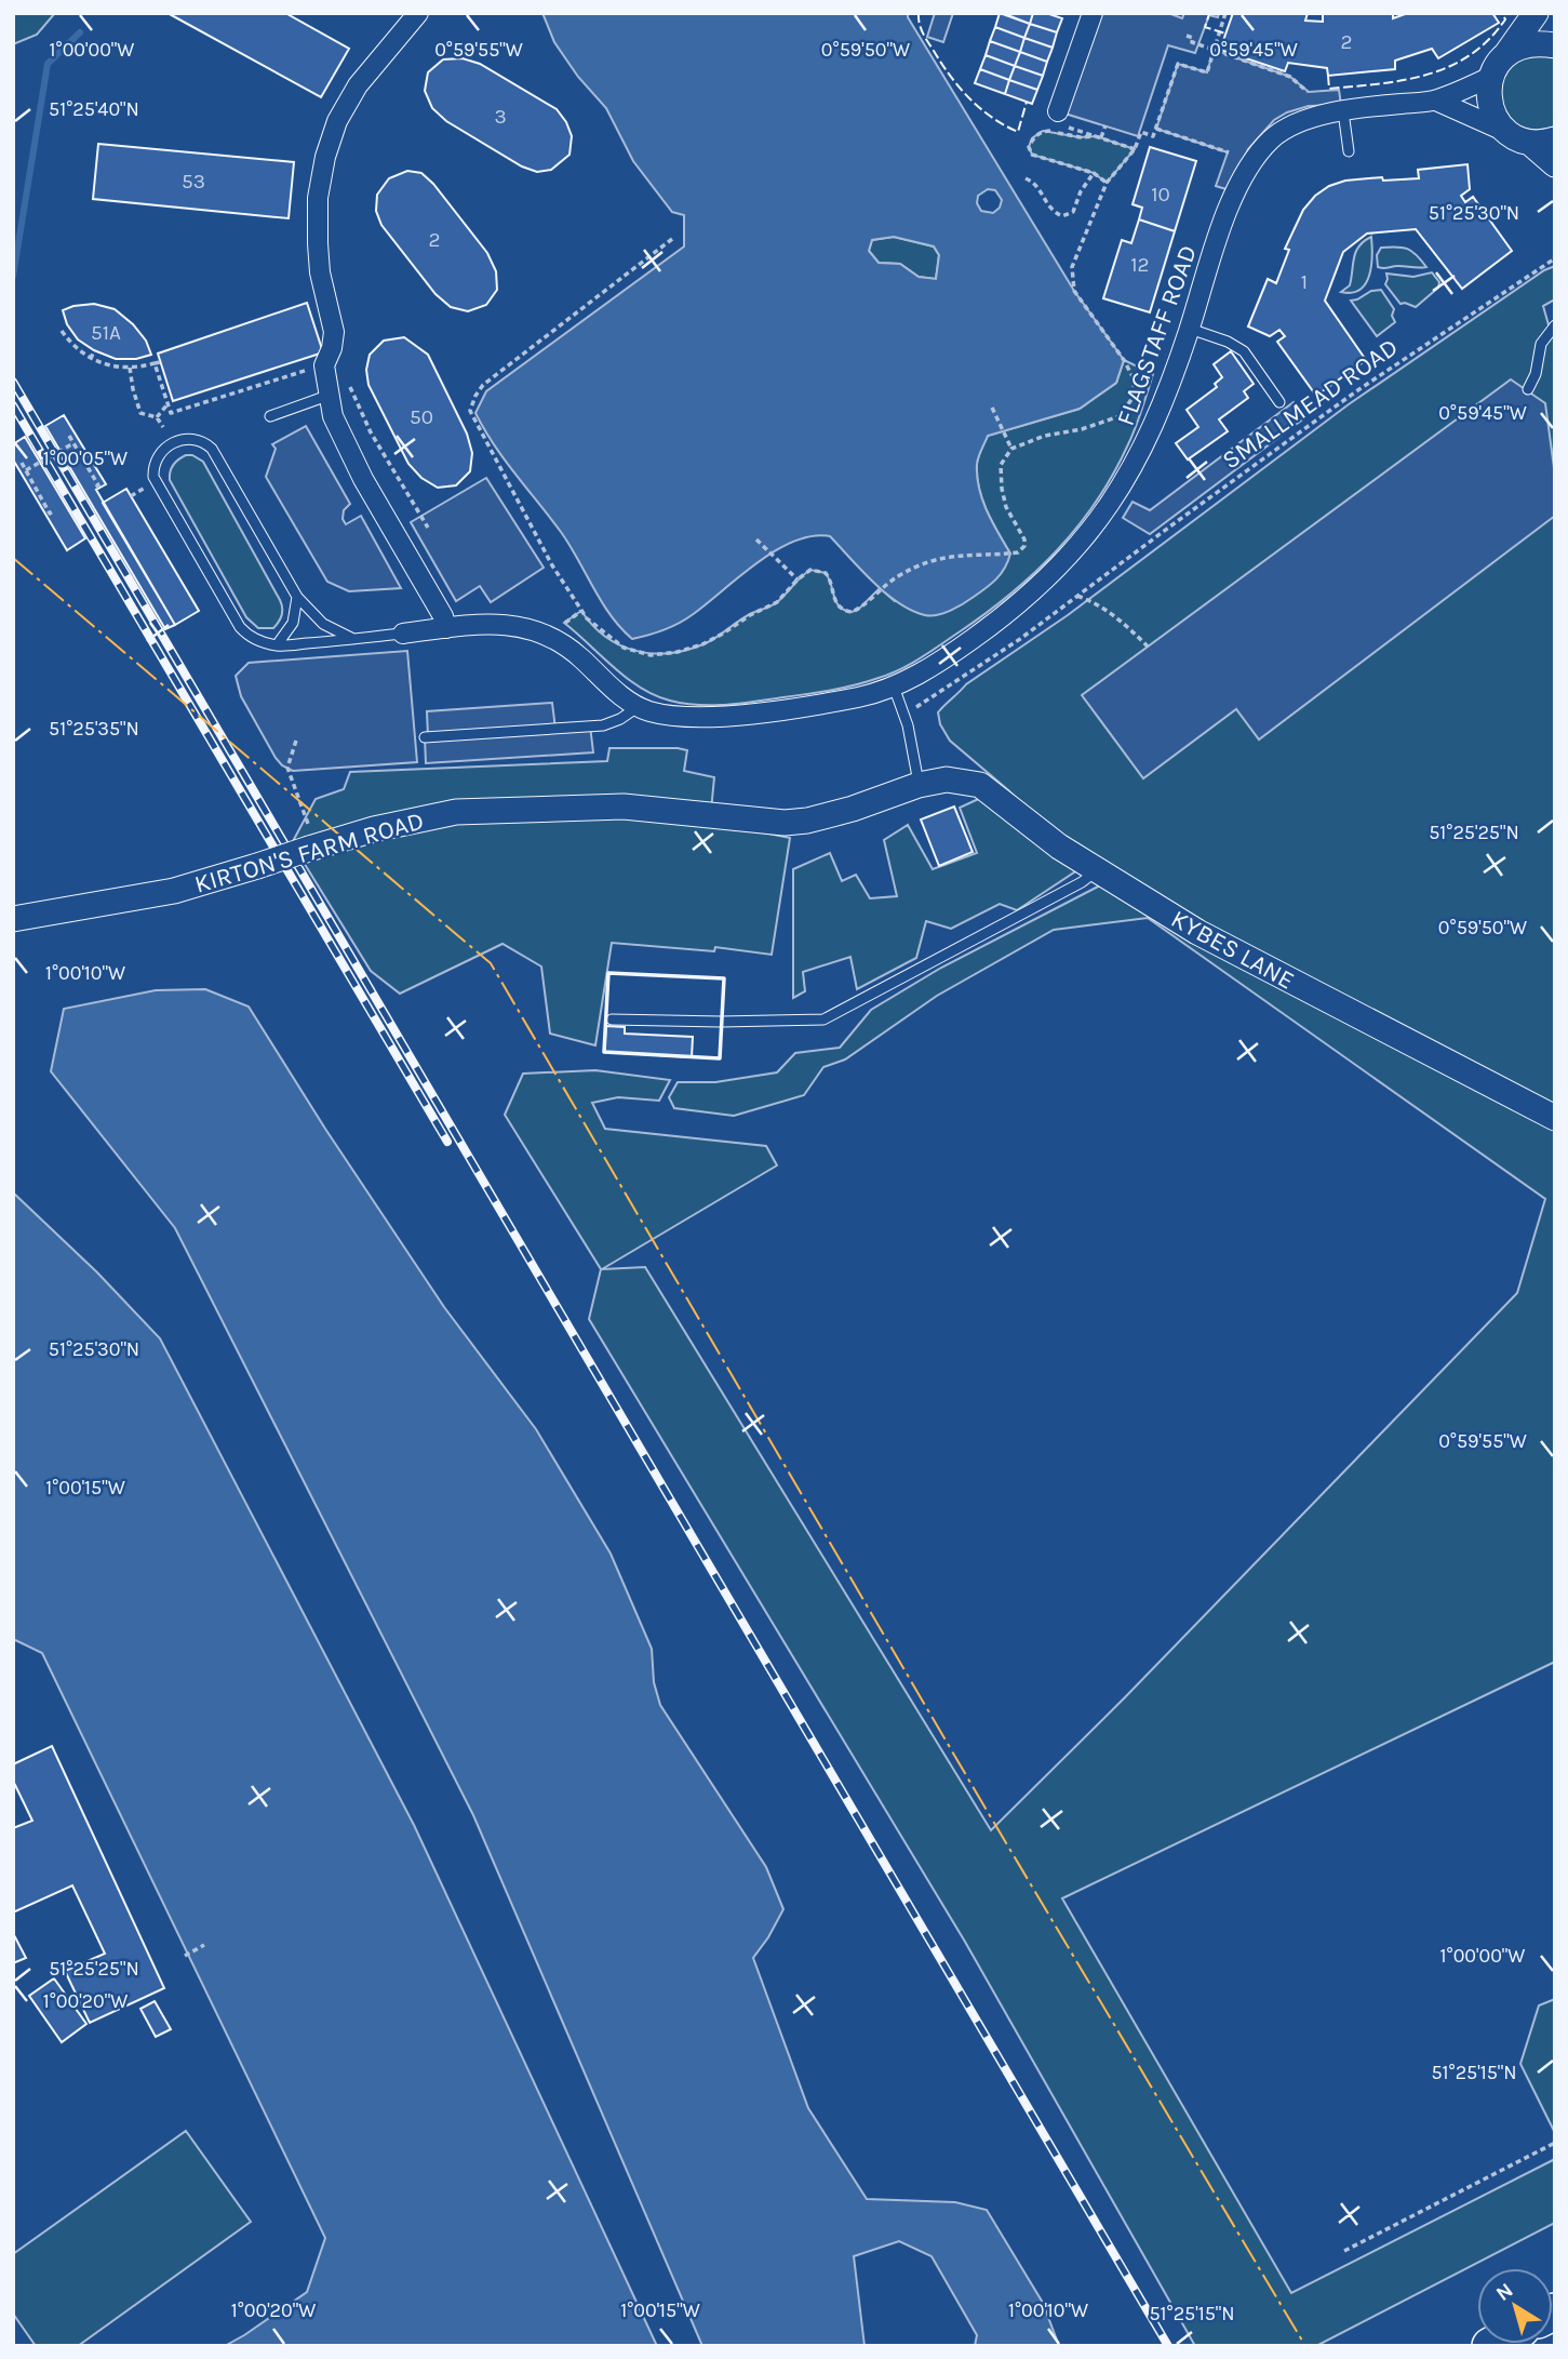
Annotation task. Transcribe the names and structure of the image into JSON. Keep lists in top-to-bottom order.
{
  "streets": {
    "street": ["FLAGSTAFF ROAD", "KIRTON'S FARM ROAD", "KYBES LANE"],
    "path": ["SMALLMEAD ROAD"]
  },
  "crossings": [
    ["KIRTON'S FARM ROAD", "KYBES LANE"]
  ],
  "house_numbers": [
    "2",
    "3",
    "53",
    "10",
    "2",
    "12",
    "1",
    "51A",
    "50"
  ],
  "north": "top left",
  "coordinates": [
    "1°00'00\"W",
    "0°59'55\"W",
    "0°59'50\"W",
    "0°59'45\"W",
    "51°25'40\"N",
    "51°25'30\"N",
    "1°00'05\"W",
    "51°25'35\"N",
    "51°25'25\"N",
    "1°00'10\"W",
    "1°00'15\"W",
    "1°00'20\"W",
    "51°25'15\"N"
  ]
}
